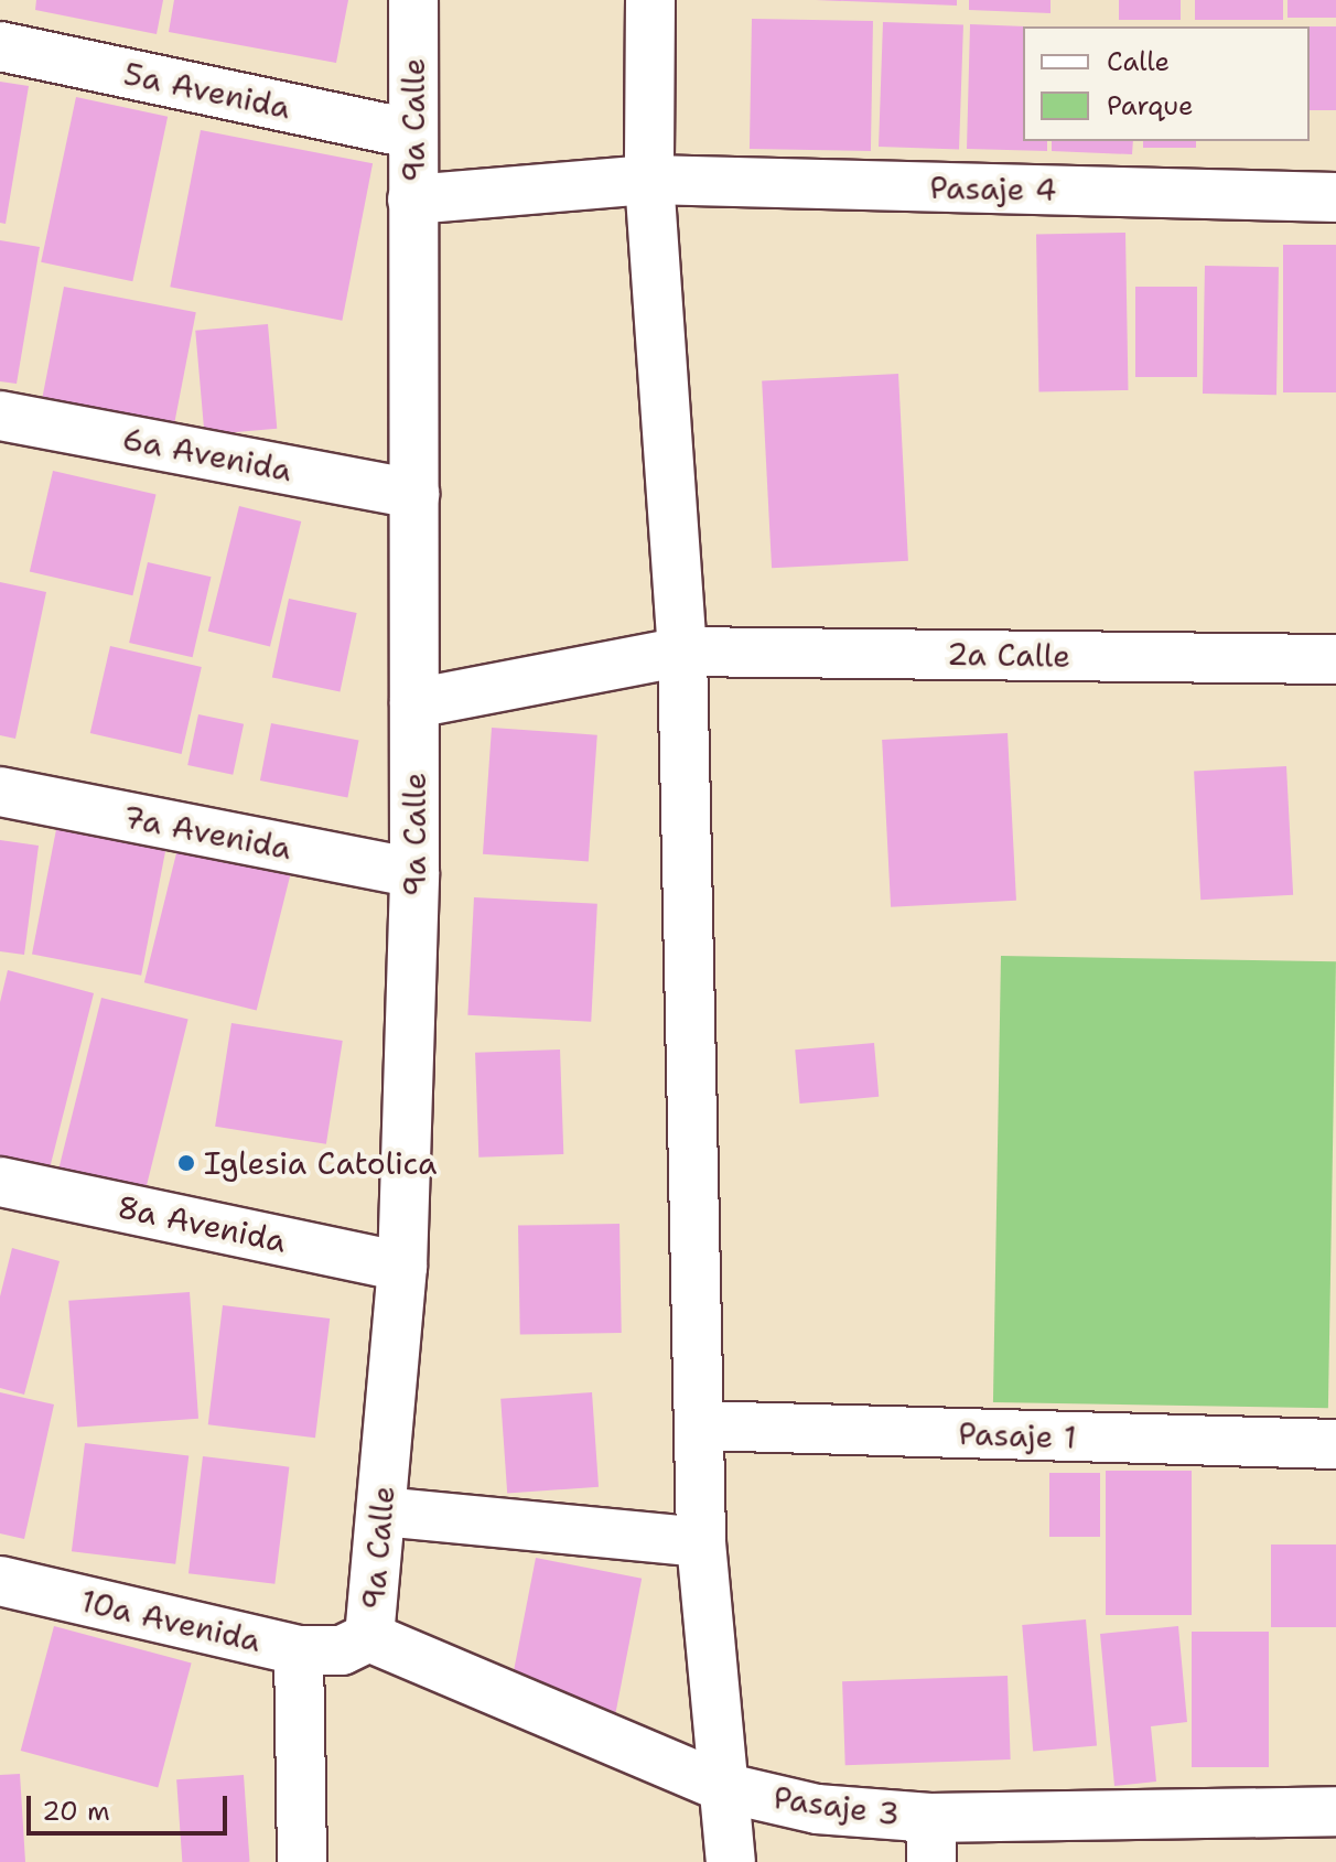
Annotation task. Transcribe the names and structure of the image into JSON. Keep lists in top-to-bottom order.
{
  "streets": {
    "street": [
      "5a Avenida",
      "9a Calle",
      "Pasaje 4",
      "6a Avenida",
      "2a Calle",
      "7a Avenida",
      "8a Avenida",
      "Pasaje 1",
      "10a Avenida",
      "Pasaje 3"
    ]
  },
  "crossings": [
    ["5a Avenida", "9a Calle"],
    ["9a Calle", "Pasaje 4"],
    ["9a Calle", "6a Avenida"],
    ["9a Calle", "2a Calle"],
    ["9a Calle", "7a Avenida"],
    ["9a Calle", "8a Avenida"],
    ["9a Calle", "10a Avenida"],
    ["9a Calle", "Pasaje 3"],
    ["10a Avenida", "Pasaje 3"]
  ],
  "places": ["Iglesia Catolica"],
  "legend": ["Calle", "Parque"],
  "scale_bar": "20 m"
}
